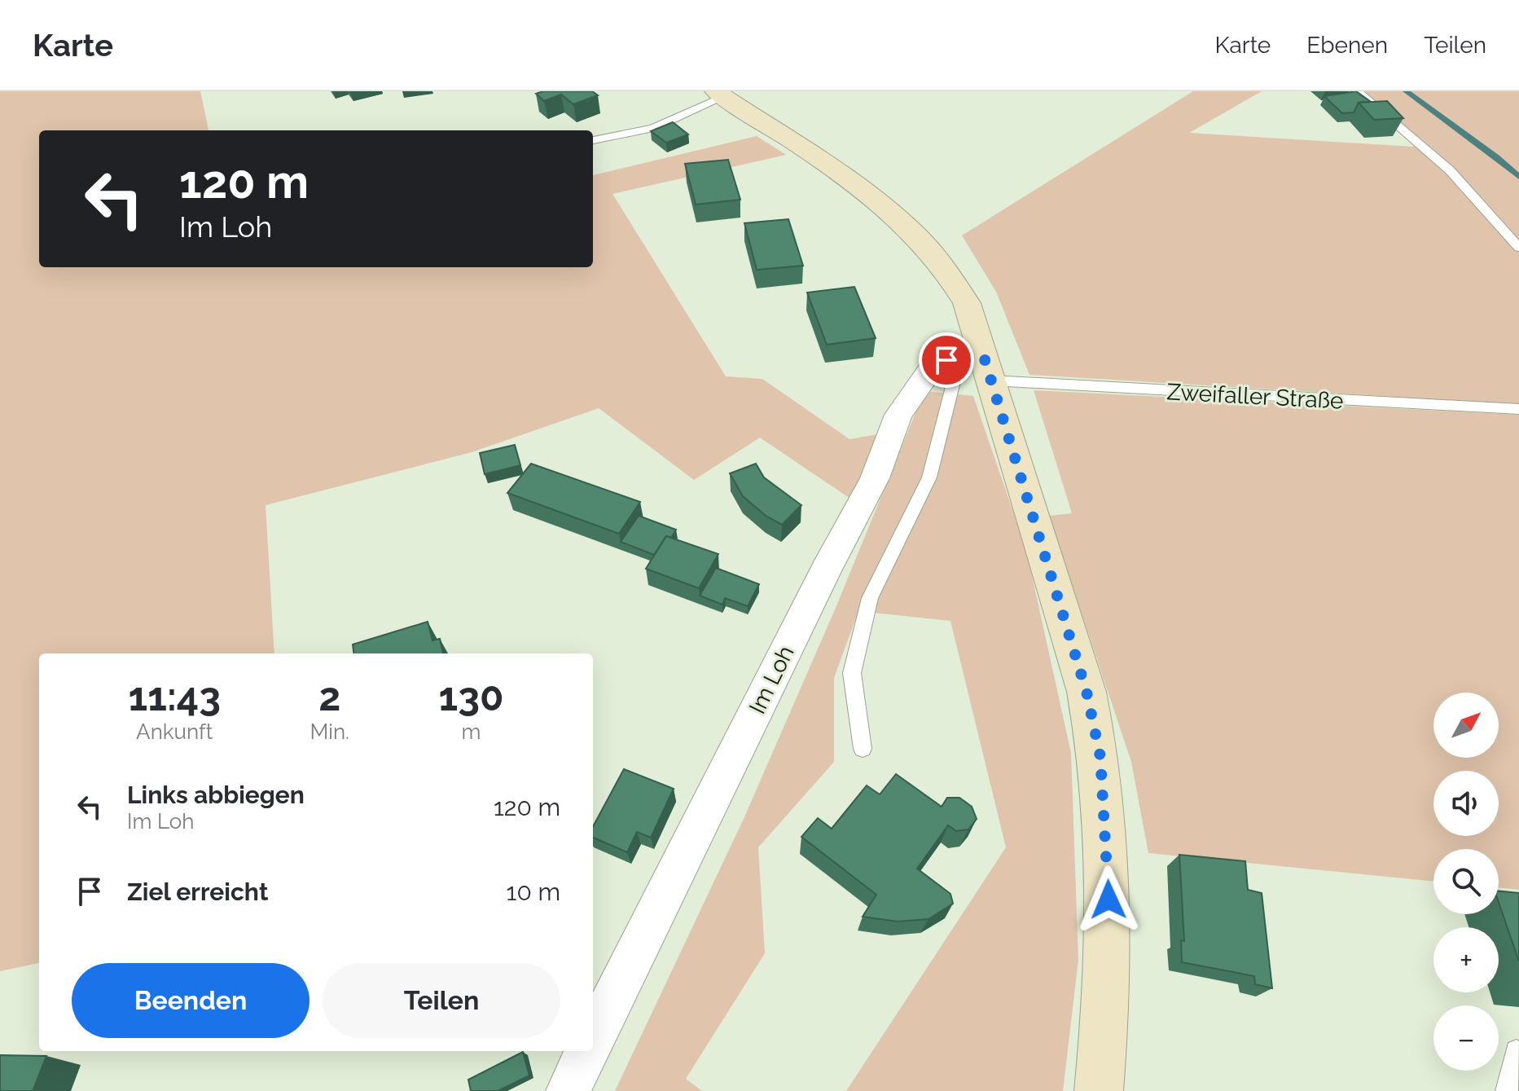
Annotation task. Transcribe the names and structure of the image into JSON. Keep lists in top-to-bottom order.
{
  "streets": {
    "street": ["Im Loh"],
    "lane": ["Zweifaller Straße"]
  },
  "crossings": [
    ["Zweifaller Straße", "Im Loh"]
  ],
  "north": "top right",
  "page": {
    "header": "Karte",
    "nav": ["Karte", "Ebenen", "Teilen"],
    "turn": ["120 m", "Im Loh"],
    "eta": [
      "11:43",
      "Ankunft",
      "2",
      "Min.",
      "130",
      "m"
    ],
    "map_buttons": ["+", "−"],
    "list": [
      {
        "name": "Links abbiegen",
        "note": "Im Loh",
        "value": "120 m"
      },
      {
        "name": "Ziel erreicht",
        "value": "10 m"
      }
    ],
    "buttons": ["Beenden", "Teilen"]
  }
}
